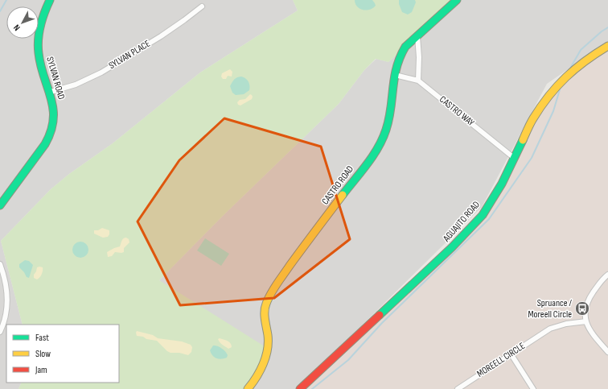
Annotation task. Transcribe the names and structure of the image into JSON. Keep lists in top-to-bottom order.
{
  "streets": {
    "street": [
      "SYLVAN PLACE",
      "SYLVAN ROAD",
      "CASTRO WAY",
      "CASTRO ROAD",
      "AGUAJITO ROAD",
      "MOREELL CIRCLE"
    ]
  },
  "crossings": [
    ["SYLVAN PLACE", "SYLVAN ROAD"],
    ["CASTRO WAY", "CASTRO ROAD"],
    ["CASTRO WAY", "AGUAJITO ROAD"]
  ],
  "places": {
    "bus stop": ["Spruance / Moreell Circle"]
  },
  "legend": ["Fast", "Slow", "Jam"],
  "north": "bottom left"
}
